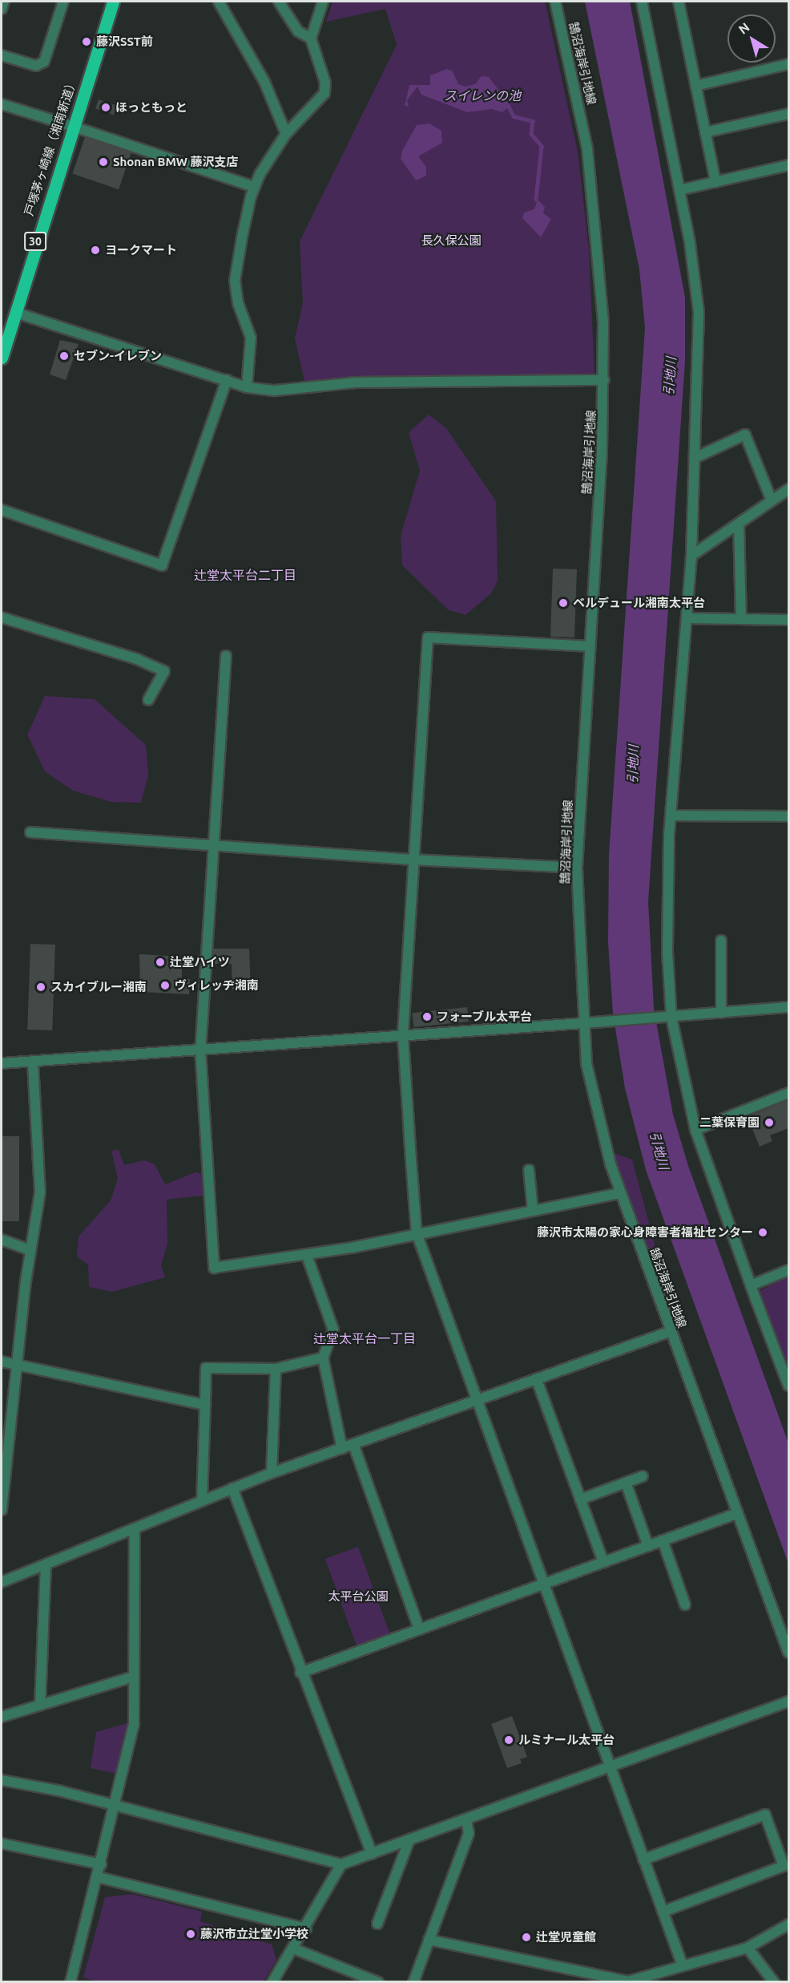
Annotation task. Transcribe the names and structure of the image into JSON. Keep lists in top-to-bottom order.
{
  "streets": {
    "main road": ["戸塚茅ヶ崎線（湘南新道）", "30"],
    "street": ["鵠沼海岸引地線"]
  },
  "districts": ["辻堂太平台二丁目", "辻堂太平台一丁目"],
  "water": ["スイレンの池", "引地川"],
  "parks": ["長久保公園", "太平台公園"],
  "places": [
    "藤沢SST前",
    "ほっともっと",
    "Shonan BMW 藤沢支店",
    "ヨークマート",
    "セブン-イレブン",
    "ベルデュール湘南太平台",
    "辻堂ハイツ",
    "ヴィレッヂ湘南",
    "スカイブルー湘南",
    "フォーブル太平台",
    "二葉保育園",
    "藤沢市太陽の家心身障害者福祉センター",
    "ルミナール太平台",
    "藤沢市立辻堂小学校",
    "辻堂児童館"
  ],
  "north": "top left"
}
